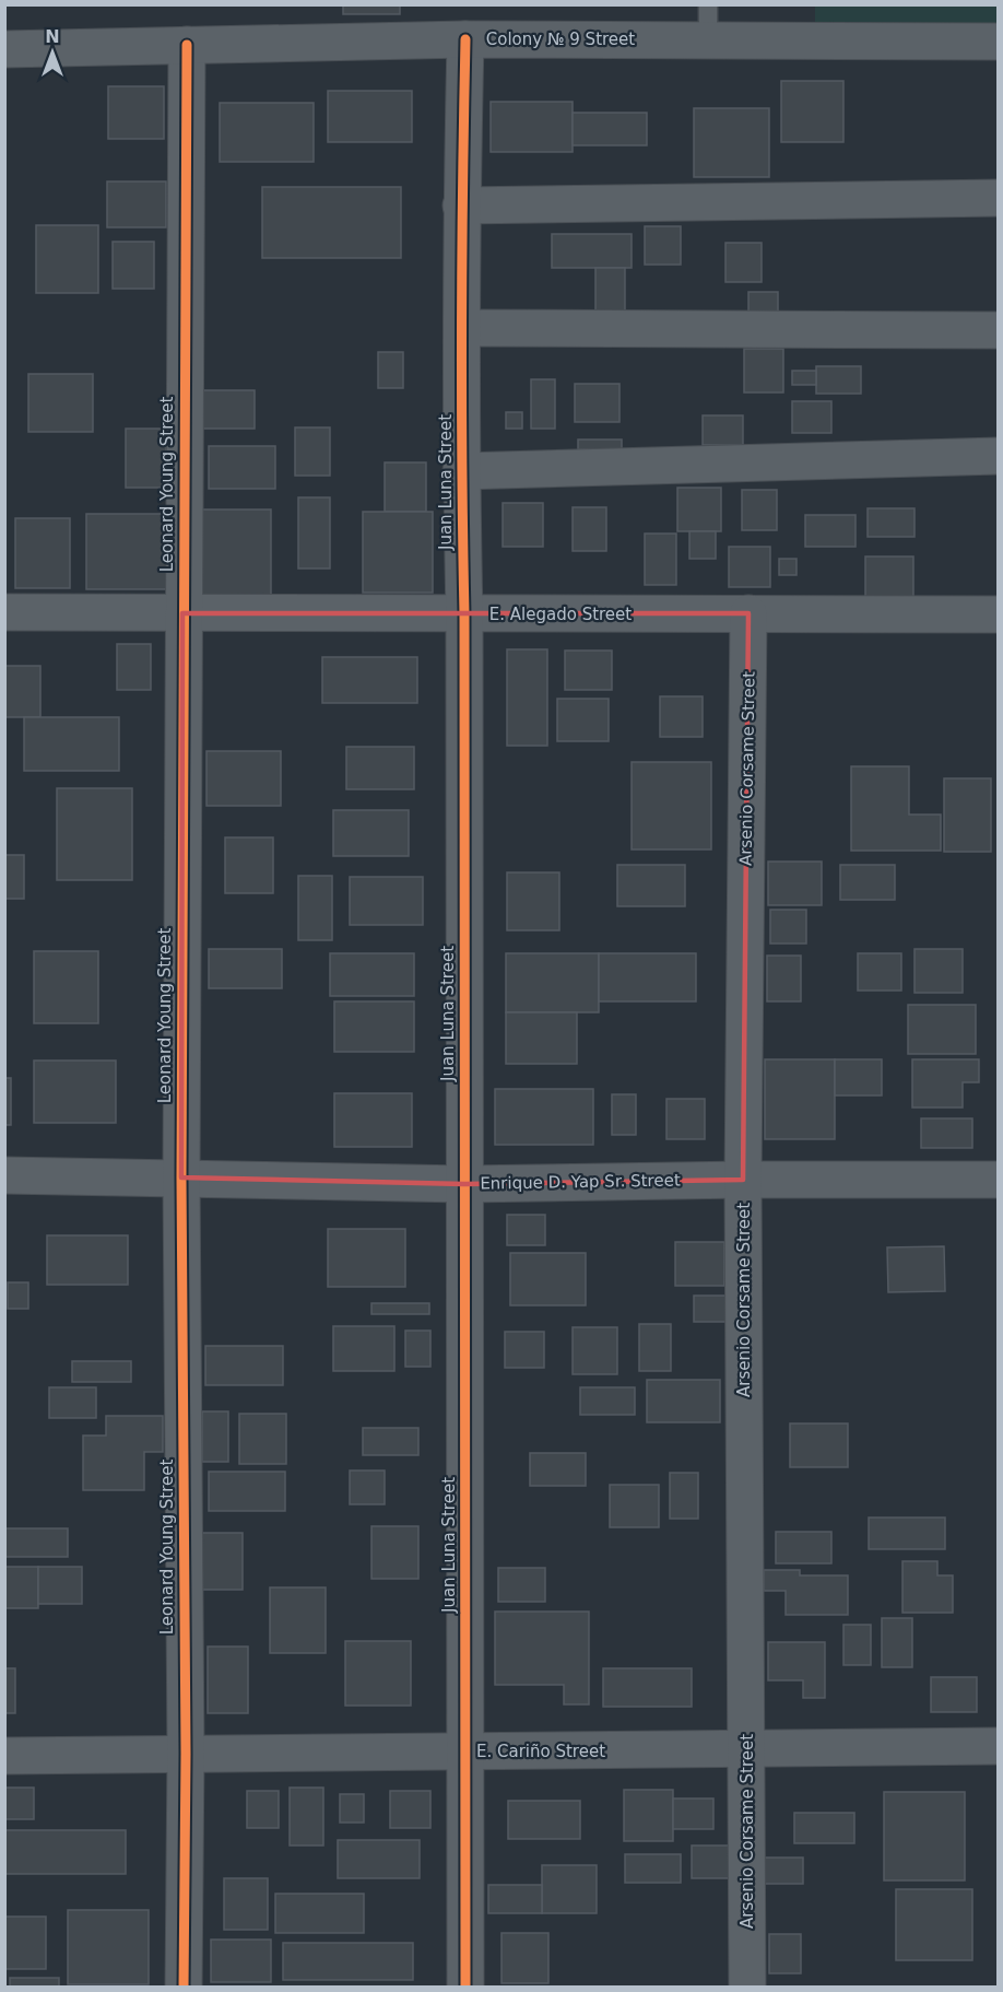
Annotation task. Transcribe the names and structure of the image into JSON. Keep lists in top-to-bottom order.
{
  "streets": {
    "street": [
      "Colony № 9 Street",
      "Juan Luna Street",
      "Leonard Young Street",
      "E. Alegado Street",
      "Arsenio Corsame Street",
      "Enrique D. Yap Sr. Street",
      "E. Cariño Street"
    ]
  },
  "crossings": [
    ["Colony № 9 Street", "Juan Luna Street"],
    ["Colony № 9 Street", "Leonard Young Street"],
    ["Juan Luna Street", "E. Alegado Street"],
    ["Juan Luna Street", "Enrique D. Yap Sr. Street"],
    ["Juan Luna Street", "E. Cariño Street"],
    ["Leonard Young Street", "E. Alegado Street"],
    ["Leonard Young Street", "Enrique D. Yap Sr. Street"],
    ["Leonard Young Street", "E. Cariño Street"],
    ["E. Alegado Street", "Arsenio Corsame Street"],
    ["Arsenio Corsame Street", "Enrique D. Yap Sr. Street"],
    ["Arsenio Corsame Street", "E. Cariño Street"]
  ],
  "north": "top"
}
